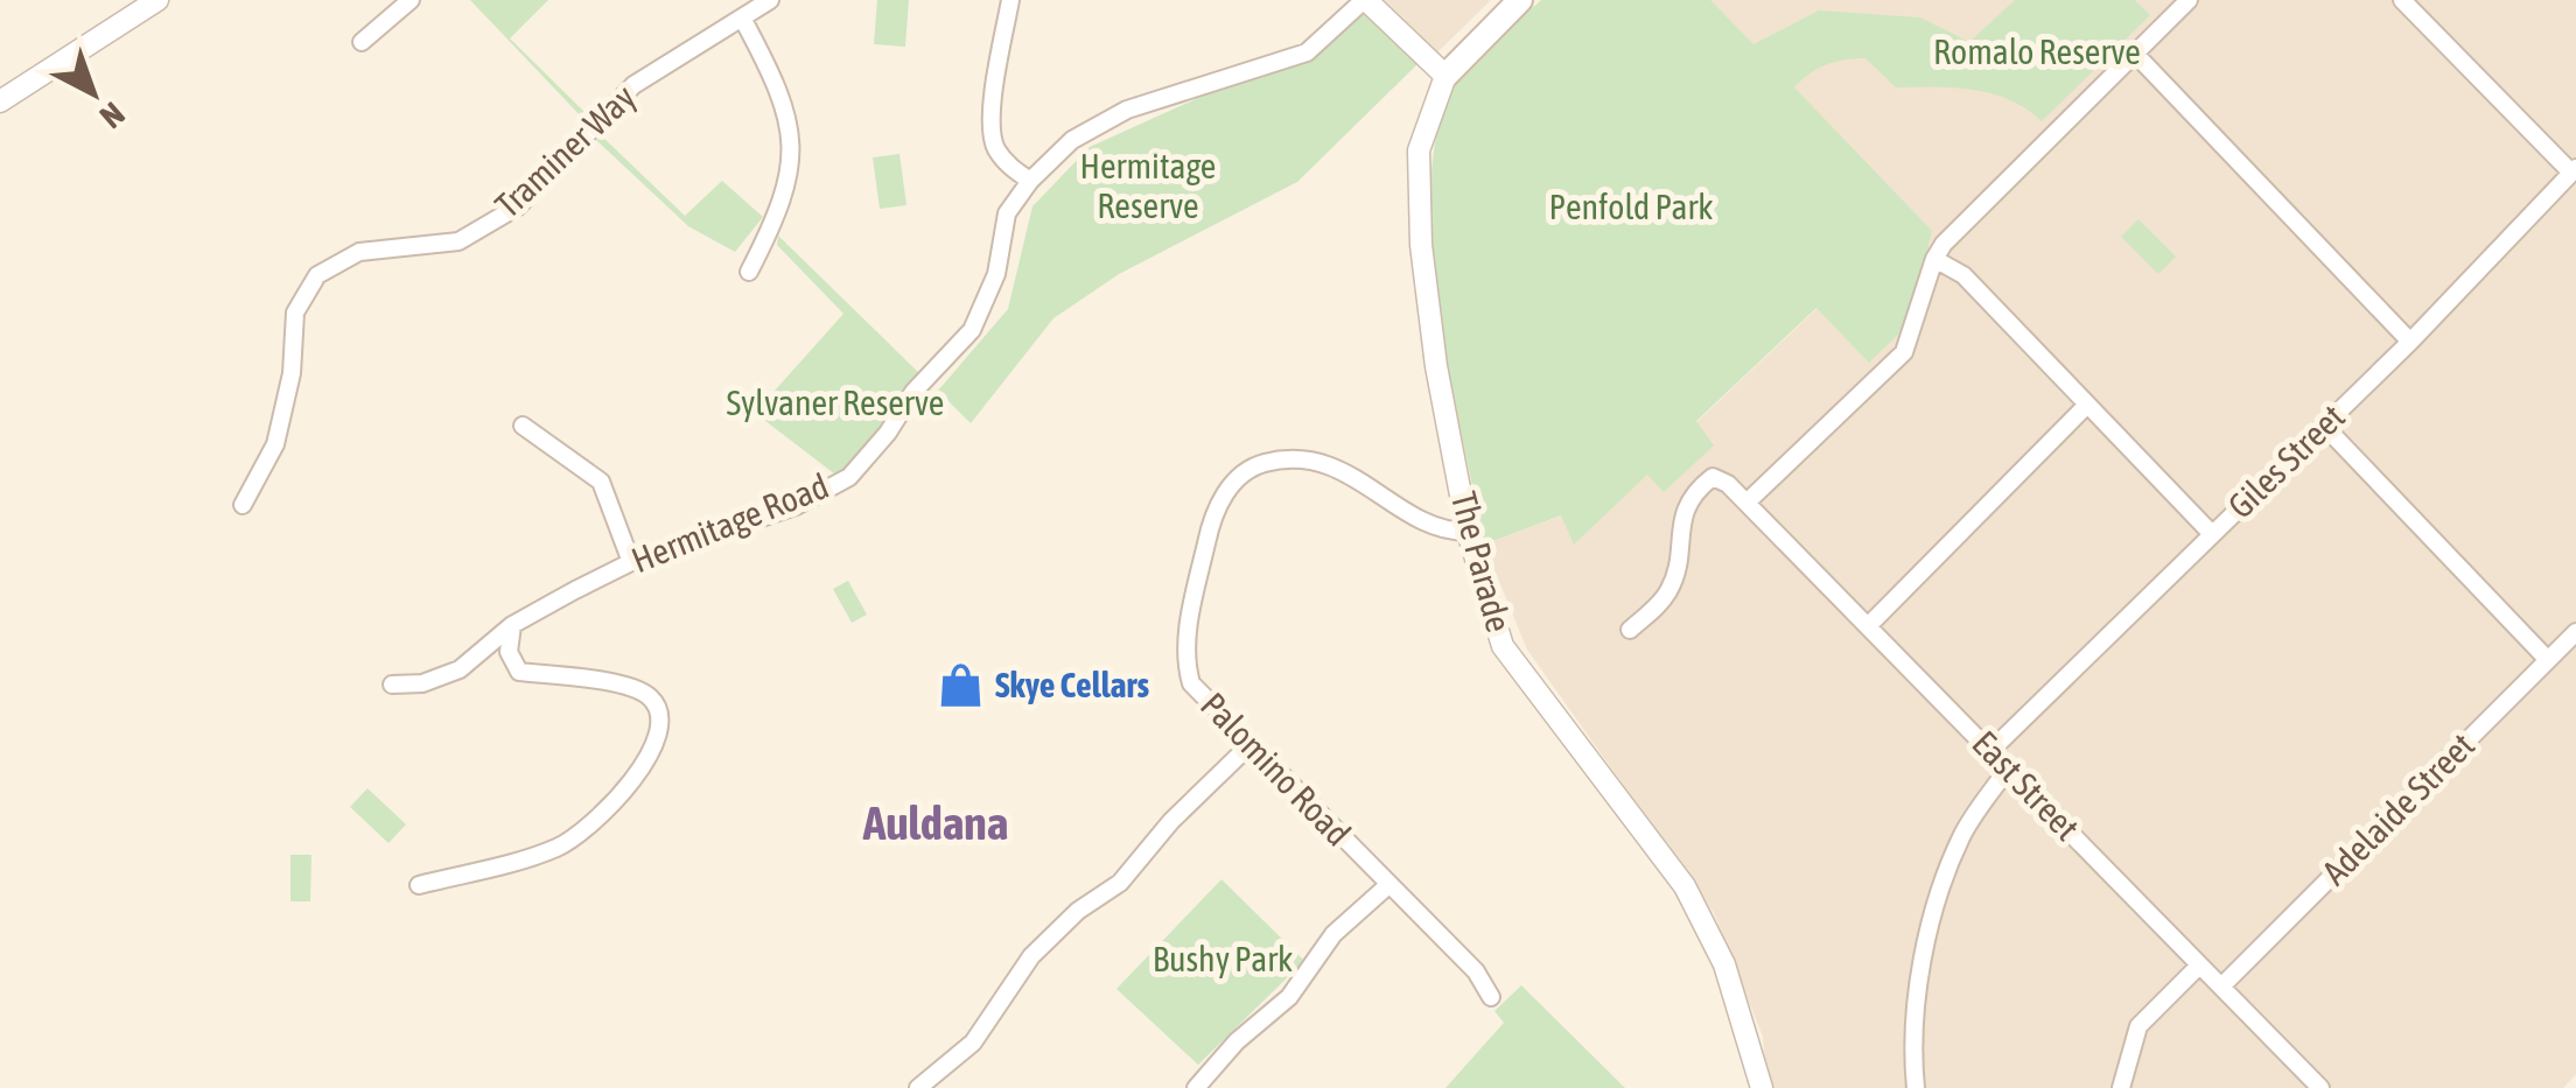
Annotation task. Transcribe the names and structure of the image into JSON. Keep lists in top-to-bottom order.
{
  "streets": {
    "main road": ["The Parade"],
    "street": [
      "Traminer Way",
      "Giles Street",
      "Hermitage Road",
      "Palomino Road",
      "East Street",
      "Adelaide Street"
    ]
  },
  "crossings": [
    ["Giles Street", "East Street"],
    ["The Parade", "Palomino Road"],
    ["East Street", "Adelaide Street"]
  ],
  "districts": ["Auldana"],
  "parks": [
    "Romalo Reserve",
    "Hermitage Reserve",
    "Penfold Park",
    "Sylvaner Reserve",
    "Bushy Park"
  ],
  "places": {
    "shop": ["Skye Cellars"]
  },
  "north": "bottom right"
}
